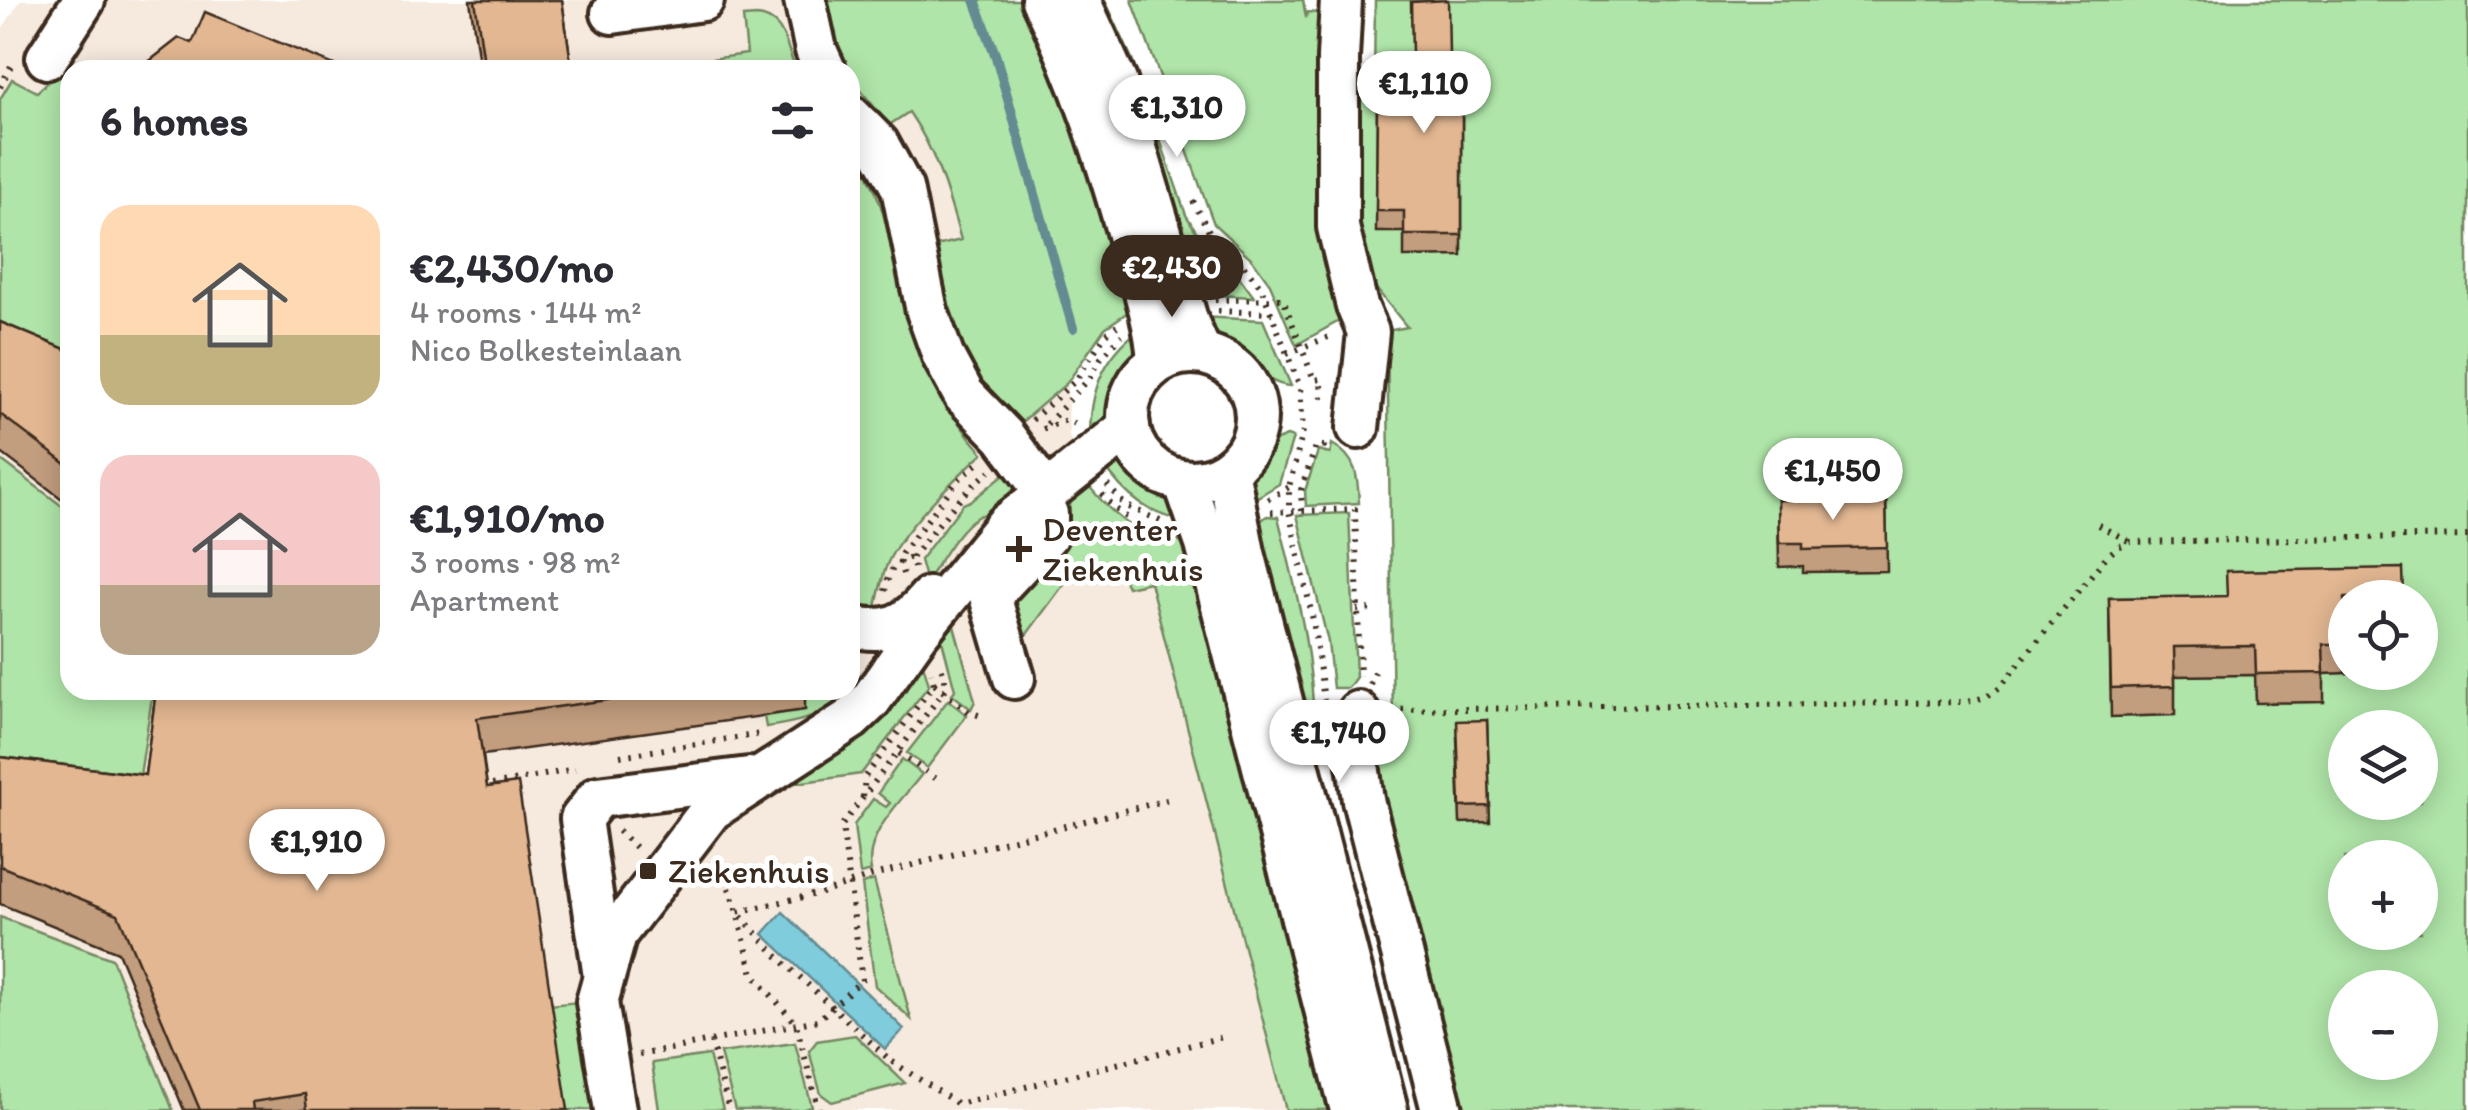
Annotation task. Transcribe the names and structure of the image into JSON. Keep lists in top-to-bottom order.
{
  "places": {
    "health": ["Deventer Ziekenhuis"],
    "transit": ["Ziekenhuis"]
  },
  "page": {
    "price": [
      "€1,110",
      "€1,310",
      "€2,430",
      "€1,450",
      "€1,740",
      "€1,910"
    ],
    "heading": "6 homes",
    "list": [
      {
        "name": "€2,430/mo",
        "note": "4 rooms · 144 m² · Nico Bolkesteinlaan"
      },
      {
        "name": "€1,910/mo",
        "note": "3 rooms · 98 m² · Apartment"
      }
    ],
    "map_buttons": ["+", "−"]
  }
}
